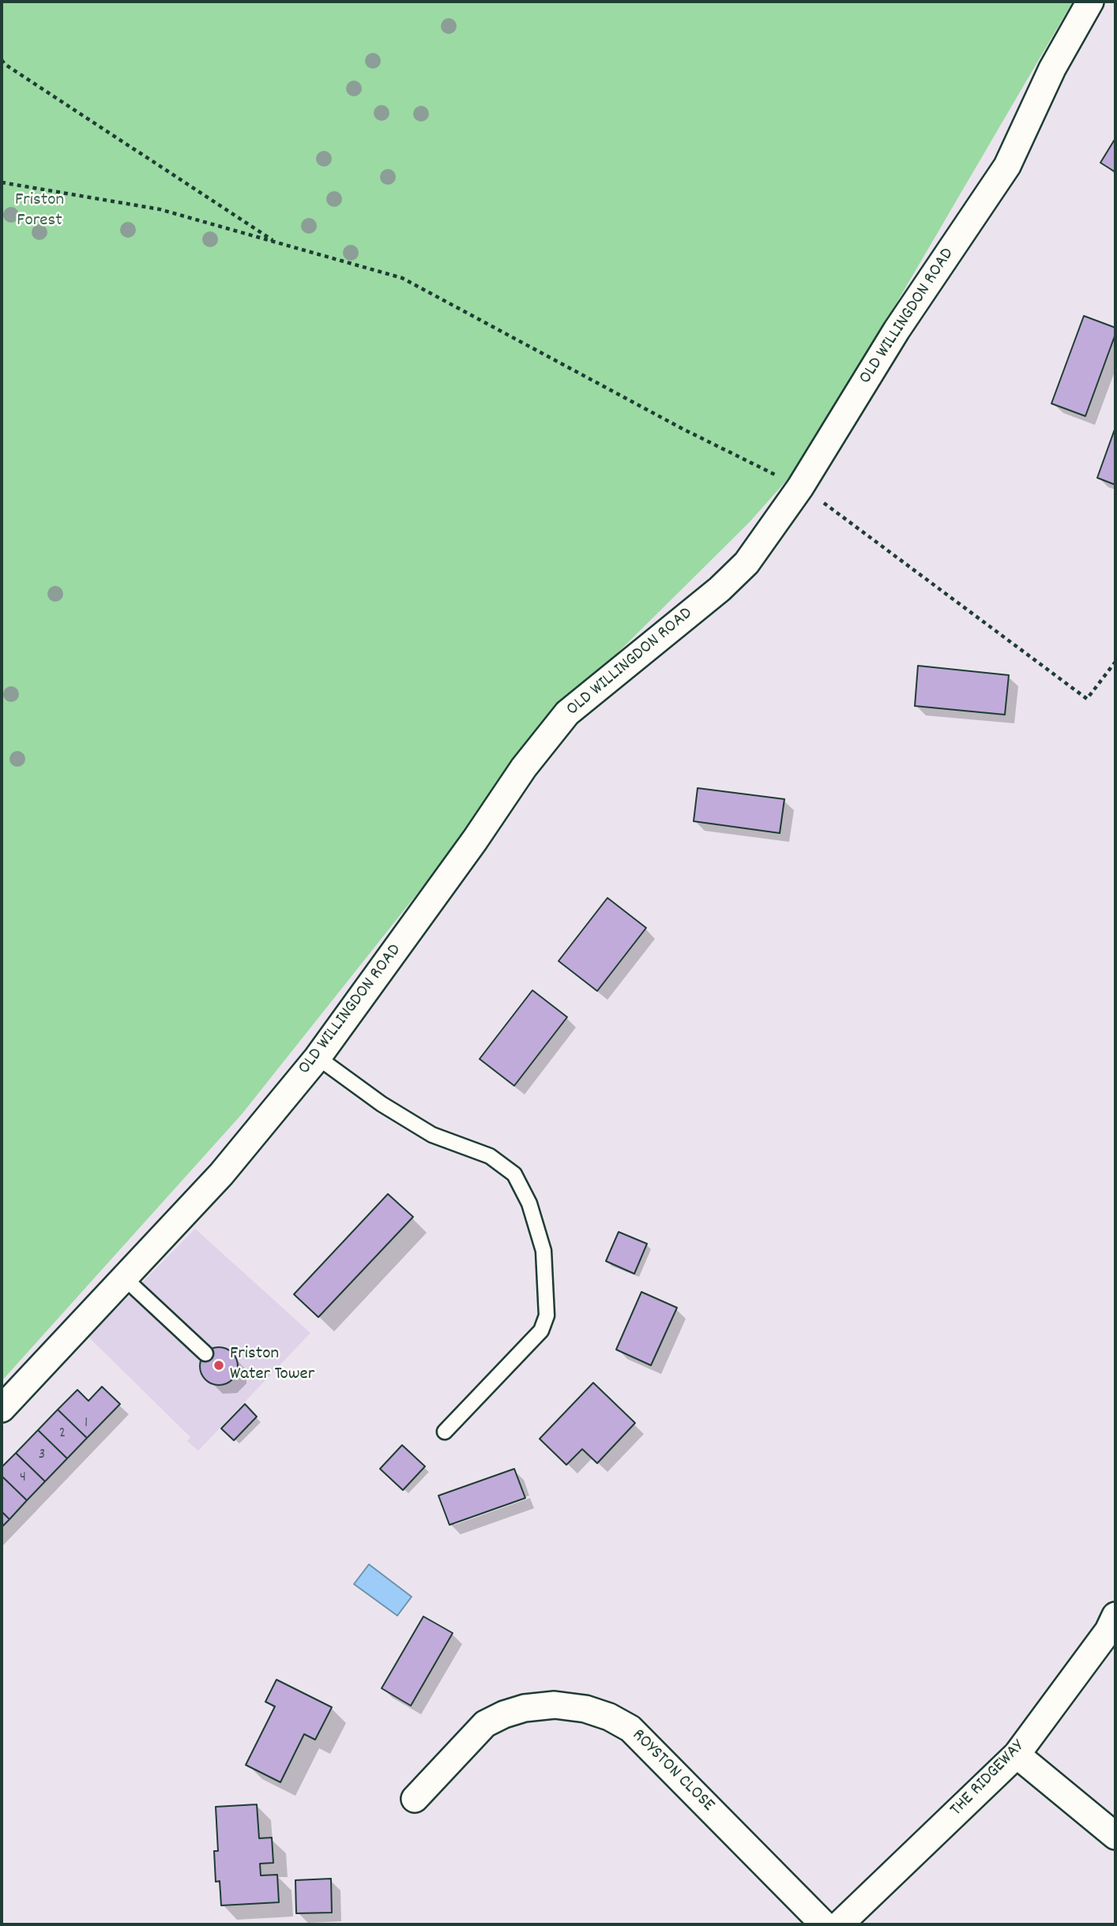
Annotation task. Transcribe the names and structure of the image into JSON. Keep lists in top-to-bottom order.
{
  "streets": {
    "street": ["OLD WILLINGDON ROAD", "ROYSTON CLOSE", "THE RIDGEWAY"]
  },
  "parks": ["Friston Forest"],
  "places": ["Friston Water Tower"],
  "house_numbers": [
    "1",
    "2",
    "3",
    "4"
  ]
}
